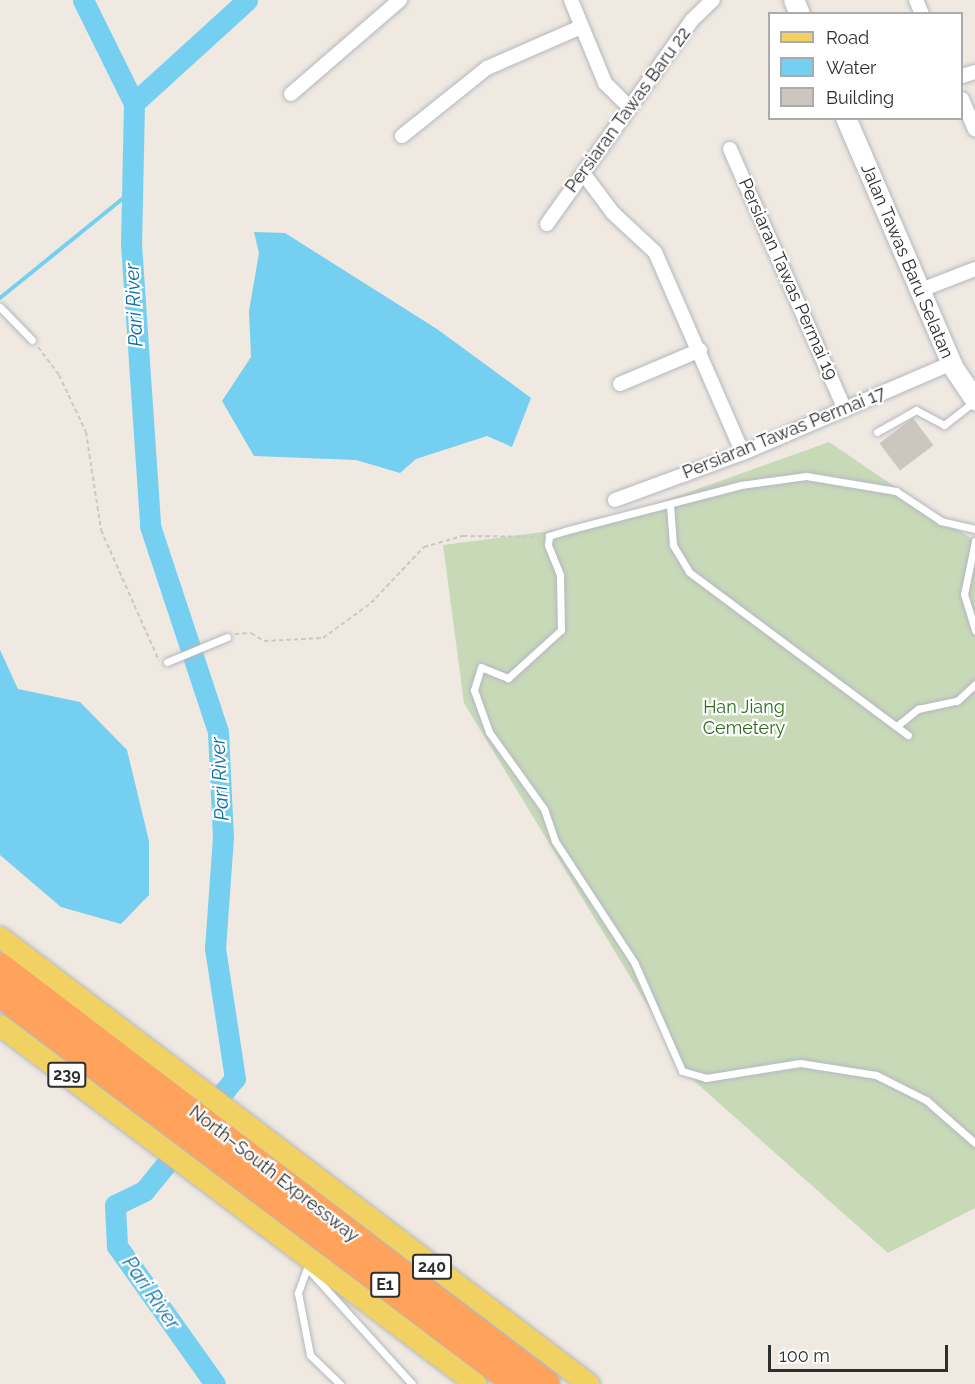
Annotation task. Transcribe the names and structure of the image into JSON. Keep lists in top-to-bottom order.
{
  "streets": {
    "highway": ["North–South Expressway", "E1"],
    "main road": ["239", "240"],
    "street": [
      "Persiaran Tawas Baru 22",
      "Jalan Tawas Baru Selatan",
      "Persiaran Tawas Permai 19",
      "Persiaran Tawas Permai 17"
    ]
  },
  "crossings": [
    ["Jalan Tawas Baru Selatan", "Persiaran Tawas Permai 17"],
    ["Persiaran Tawas Permai 19", "Persiaran Tawas Permai 17"],
    ["239", "North–South Expressway"],
    ["239", "240"],
    ["North–South Expressway", "240"]
  ],
  "water": ["Pari River"],
  "parks": ["Han Jiang Cemetery"],
  "legend": ["Road", "Water", "Building"],
  "scale_bar": "100 m"
}
